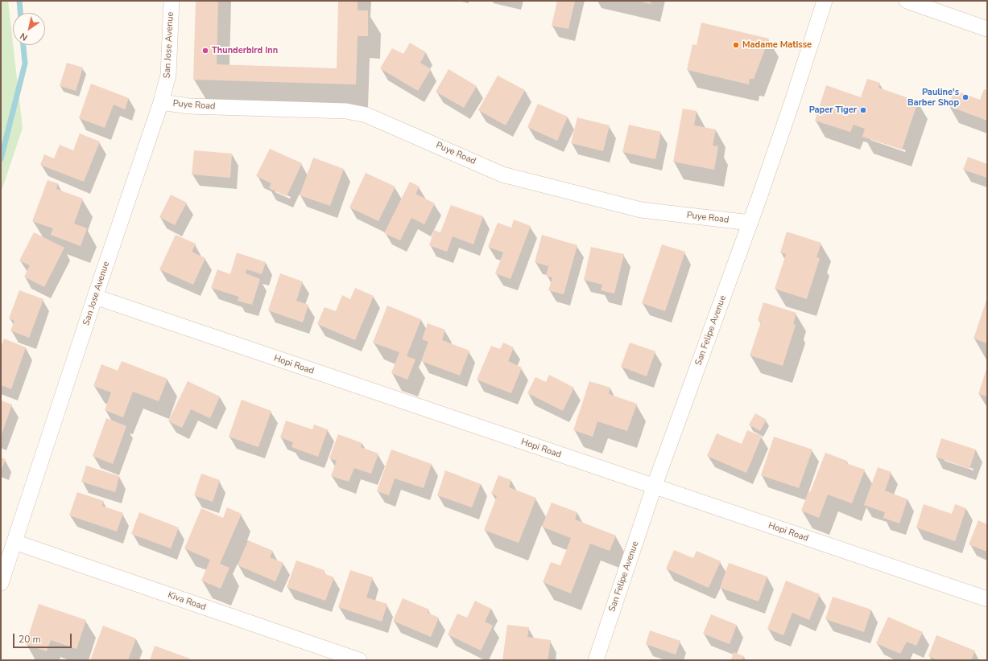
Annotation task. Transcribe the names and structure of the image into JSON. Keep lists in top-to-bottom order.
{
  "streets": {
    "street": [
      "San Jose Avenue",
      "Puye Road",
      "San Felipe Avenue",
      "Hopi Road",
      "Kiva Road"
    ]
  },
  "crossings": [
    ["San Jose Avenue", "Puye Road"],
    ["San Jose Avenue", "Hopi Road"],
    ["San Jose Avenue", "Kiva Road"],
    ["Puye Road", "San Felipe Avenue"],
    ["San Felipe Avenue", "Hopi Road"]
  ],
  "places": [
    "Madame Matisse",
    "Thunderbird Inn",
    "Pauline's Barber Shop",
    "Paper Tiger"
  ],
  "scale_bar": "20 m",
  "north": "bottom left"
}
